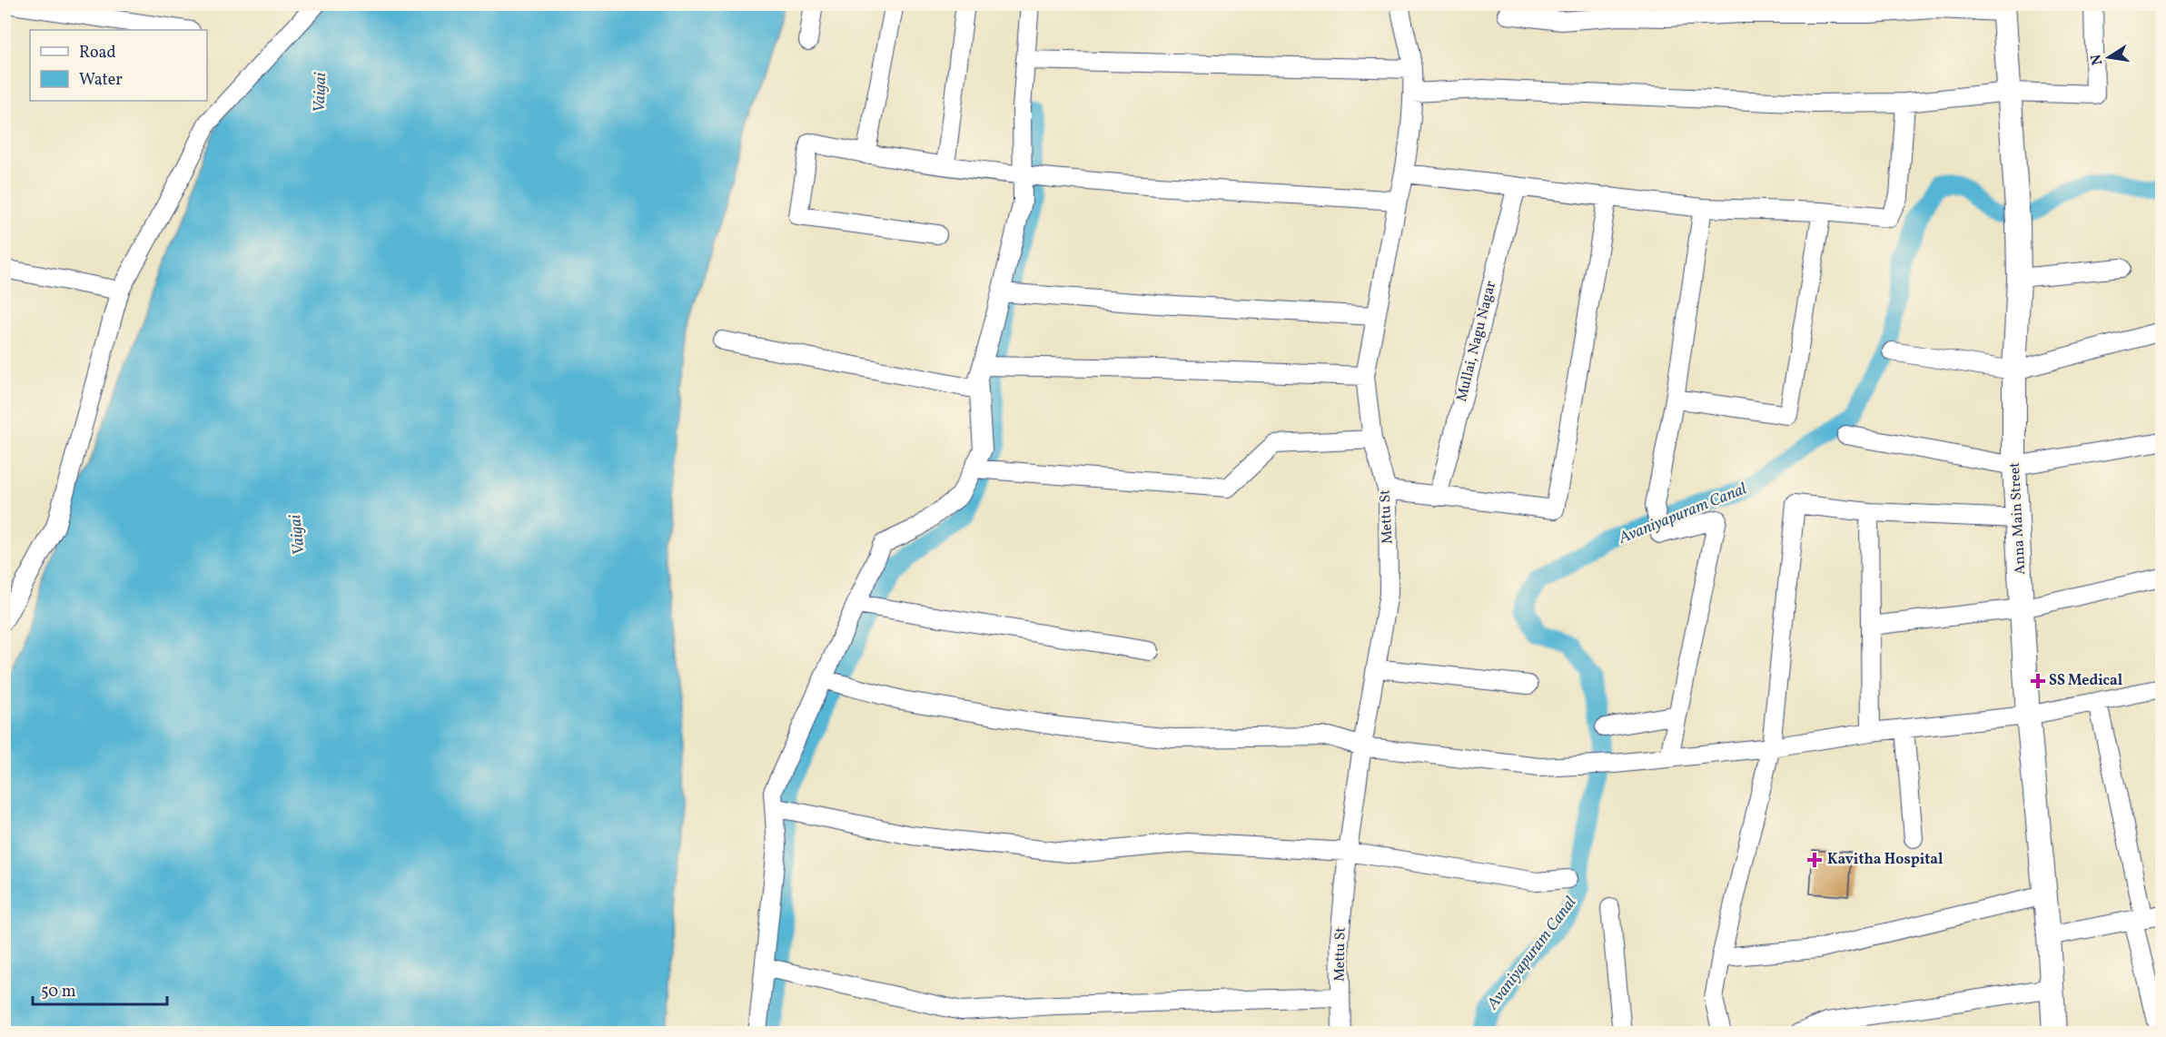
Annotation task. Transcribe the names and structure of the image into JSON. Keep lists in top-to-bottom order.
{
  "streets": {
    "street": ["Mullai, Nagu Nagar", "Mettu St", "Anna Main Street"]
  },
  "water": ["Vaigai", "Avaniyapuram Canal"],
  "places": {
    "health": ["SS Medical", "Kavitha Hospital"]
  },
  "legend": ["Road", "Water"],
  "scale_bar": "50 m",
  "north": "left"
}
